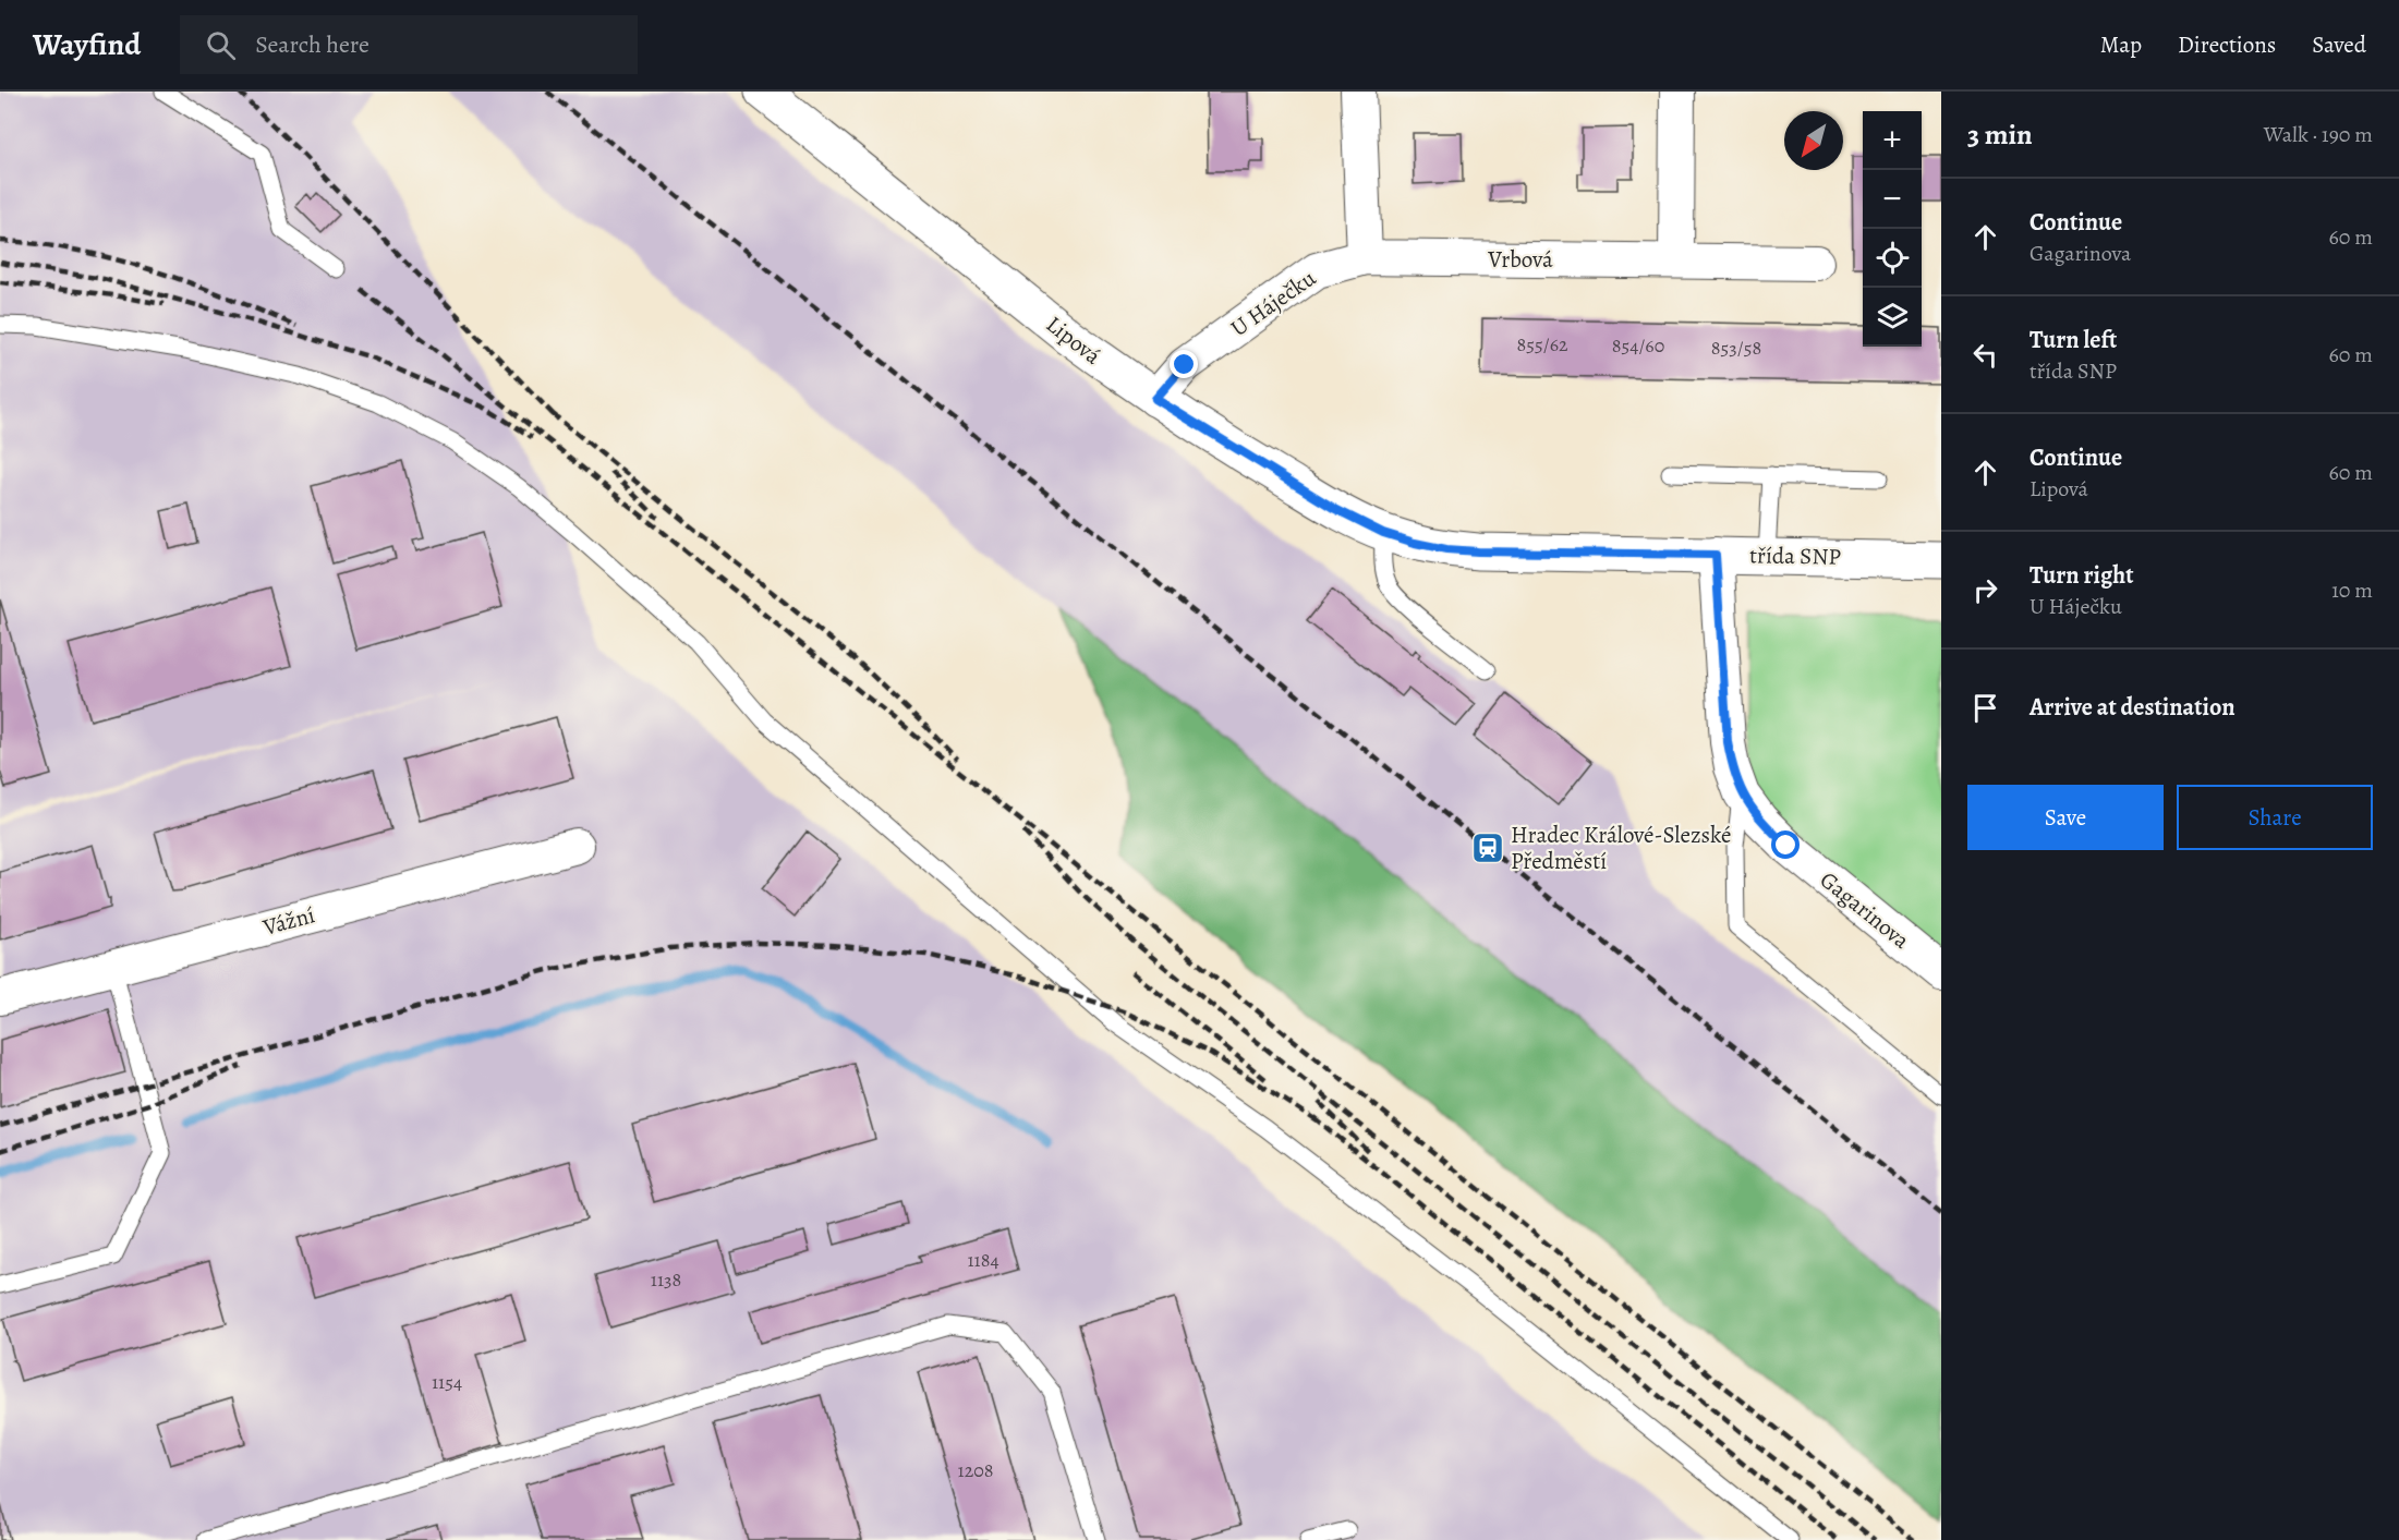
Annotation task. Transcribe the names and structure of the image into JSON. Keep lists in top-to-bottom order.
{
  "streets": {
    "street": [
      "Vrbová",
      "U Háječku",
      "Lipová",
      "třída SNP",
      "Gagarinova",
      "Vážní"
    ]
  },
  "crossings": [
    ["Vrbová", "U Háječku"],
    ["U Háječku", "Lipová"],
    ["Lipová", "třída SNP"],
    ["třída SNP", "Gagarinova"]
  ],
  "places": {
    "station": ["Hradec Králové-Slezské Předměstí"]
  },
  "house_numbers": [
    "855/62",
    "854/60",
    "853/58",
    "1184",
    "1138",
    "1154",
    "1208"
  ],
  "north": "bottom left",
  "page": {
    "header": "Wayfind",
    "search": "Search here",
    "nav": ["Map", "Directions", "Saved"],
    "heading": ["3 min", "Walk · 190 m"],
    "map_buttons": ["+", "−"],
    "list": [
      ["Continue", "Gagarinova", "60 m"],
      ["Turn left", "třída SNP", "60 m"],
      ["Continue", "Lipová", "60 m"],
      ["Turn right", "U Háječku", "10 m"],
      "Arrive at destination"
    ],
    "buttons": ["Save", "Share"]
  }
}
